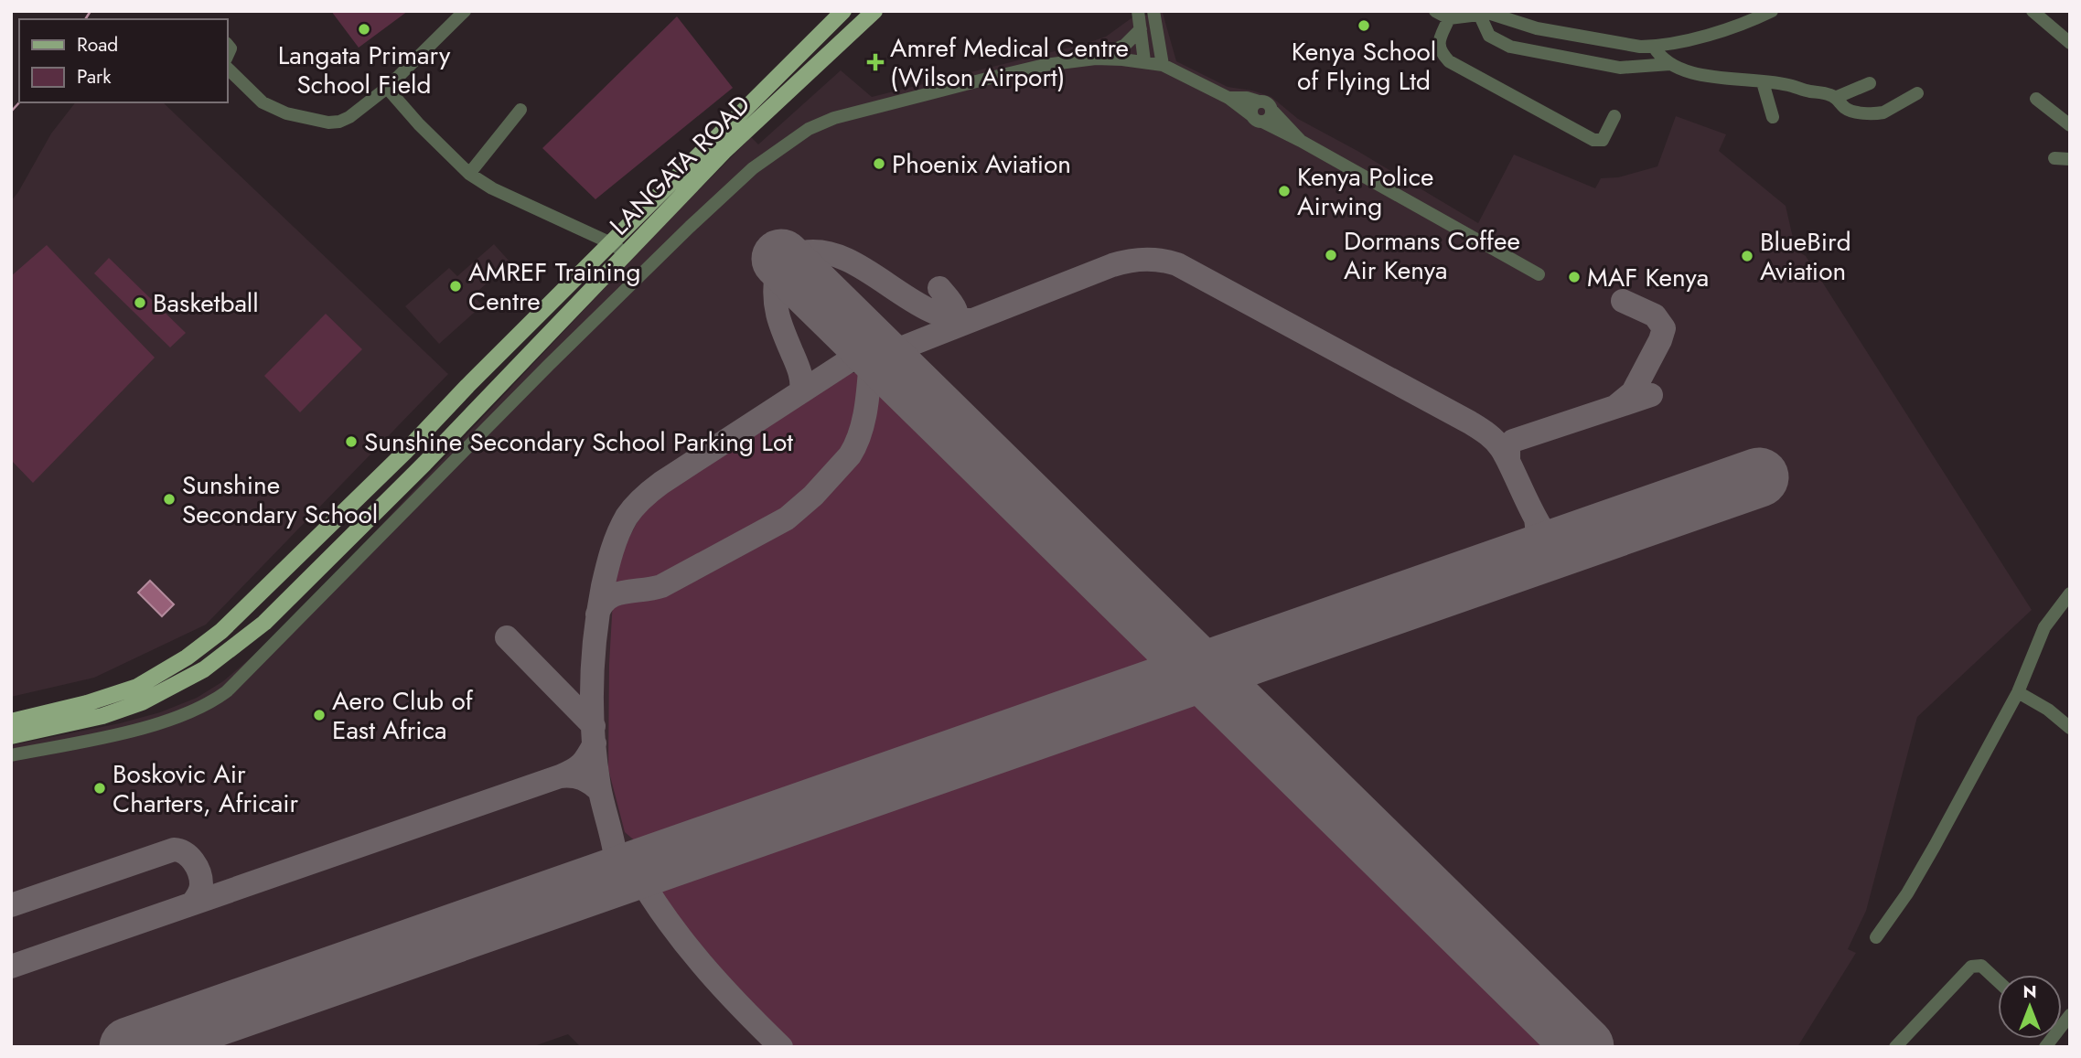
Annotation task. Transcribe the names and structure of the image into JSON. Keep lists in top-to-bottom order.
{
  "streets": {
    "main road": ["LANGATA ROAD"]
  },
  "places": {
    "other": [
      "Kenya School of Flying Ltd",
      "Langata Primary School Field",
      "Phoenix Aviation",
      "Kenya Police Airwing",
      "Dormans Coffee Air Kenya",
      "BlueBird Aviation",
      "MAF Kenya",
      "AMREF Training Centre",
      "Basketball",
      "Sunshine Secondary School Parking Lot",
      "Sunshine Secondary School",
      "Aero Club of East Africa",
      "Boskovic Air Charters, Africair"
    ],
    "health": ["Amref Medical Centre (Wilson Airport)"]
  },
  "legend": ["Road", "Park"],
  "north": "top"
}
